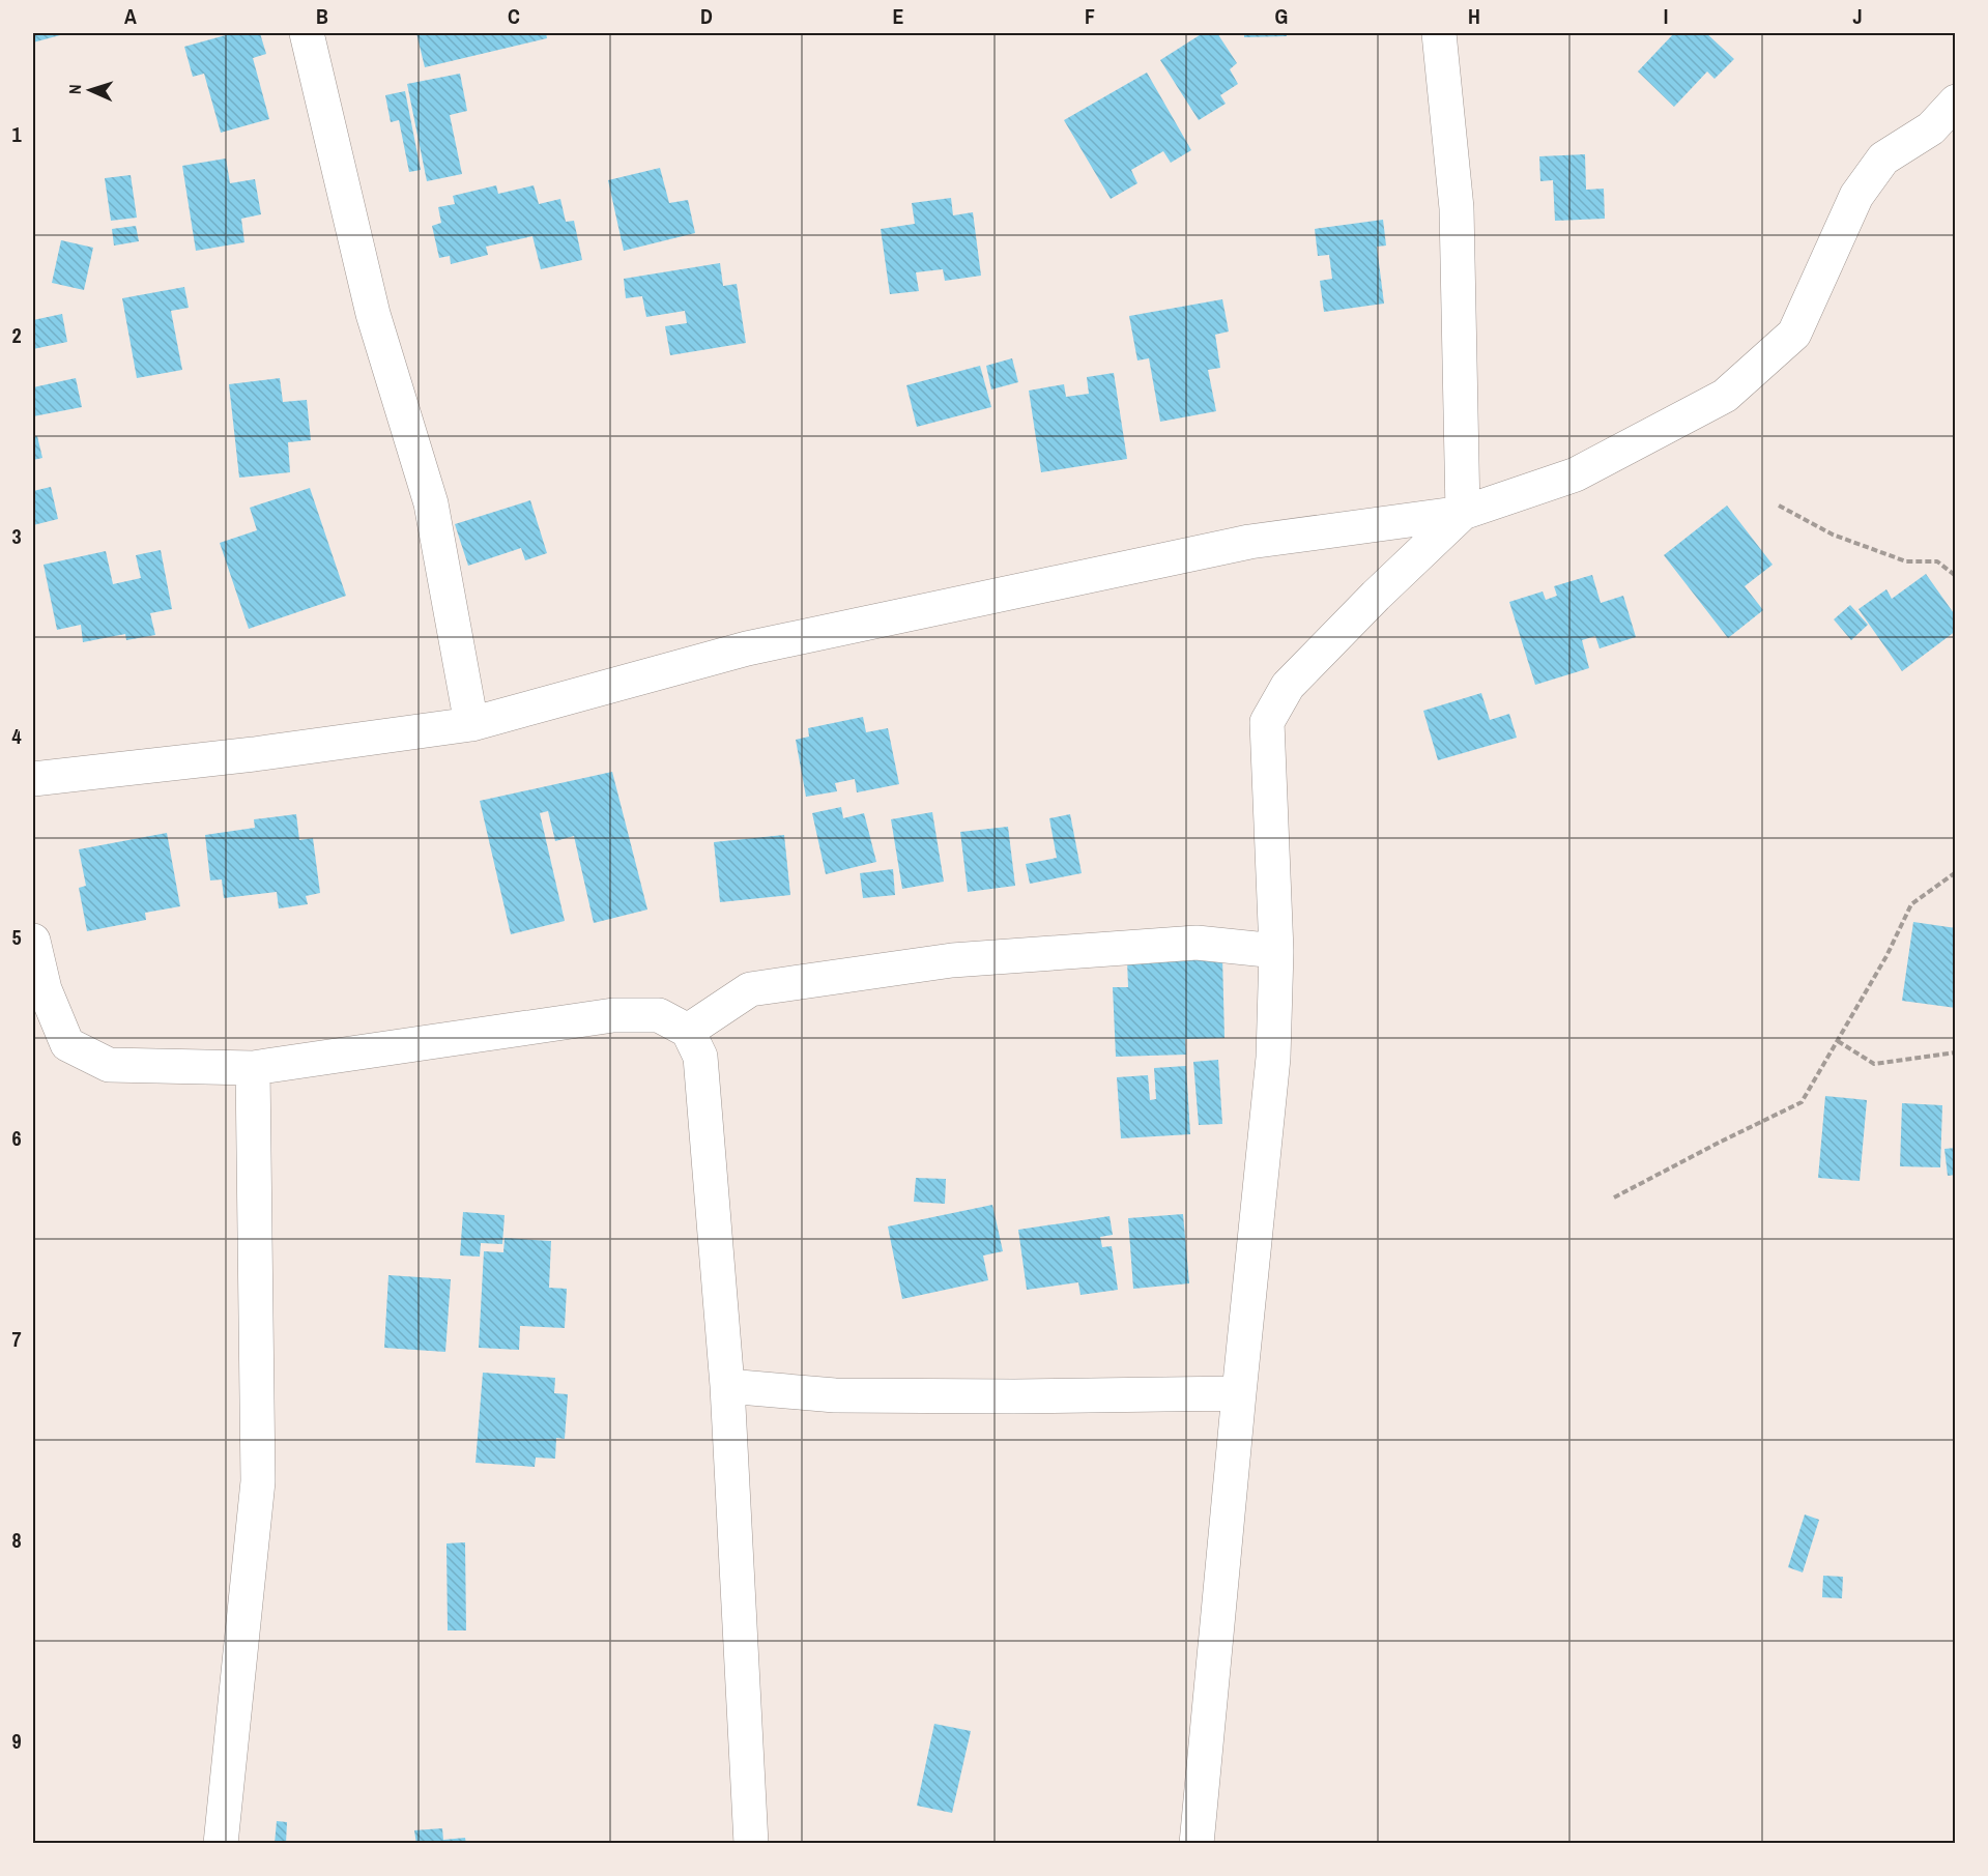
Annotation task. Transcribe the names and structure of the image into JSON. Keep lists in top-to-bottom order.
{
  "north": "left",
  "grid": {
    "columns": [
      "A",
      "B",
      "C",
      "D",
      "E",
      "F",
      "G",
      "H",
      "I",
      "J"
    ],
    "rows": [
      "1",
      "2",
      "3",
      "4",
      "5",
      "6",
      "7",
      "8",
      "9"
    ]
  }
}
